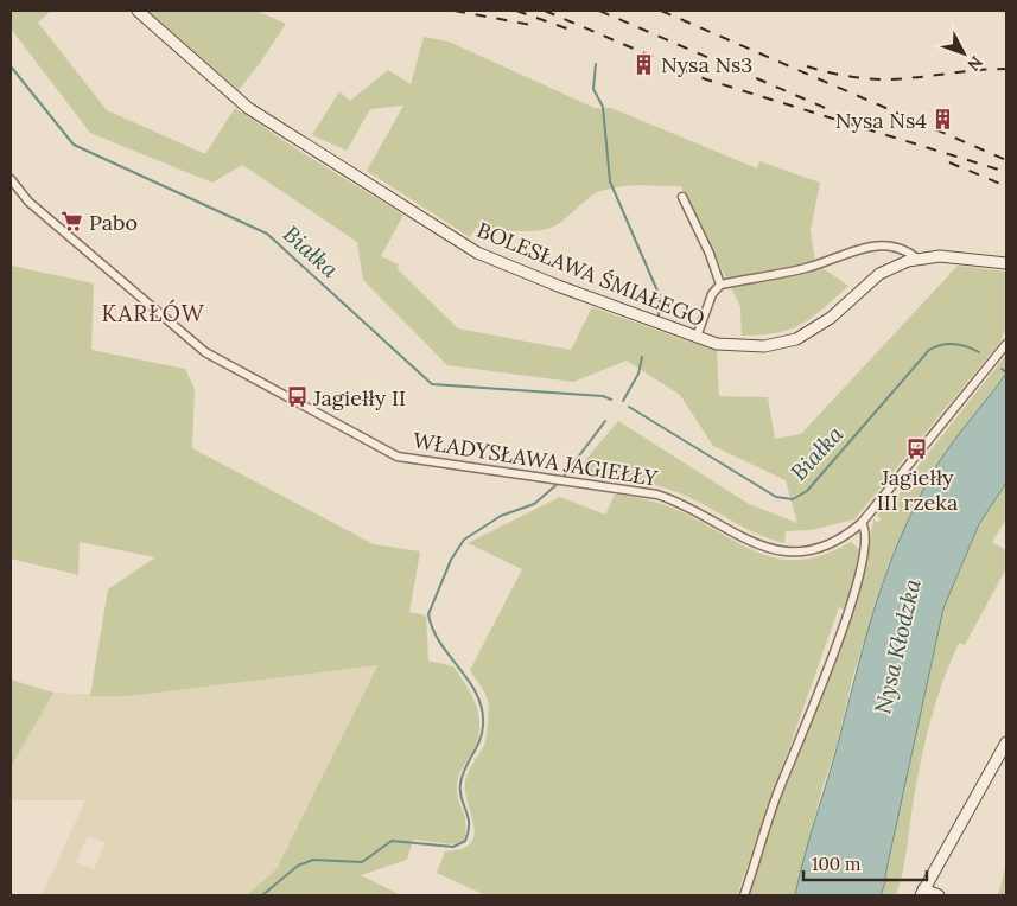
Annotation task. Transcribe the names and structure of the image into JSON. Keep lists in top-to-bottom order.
{
  "streets": {
    "street": ["BOLESŁAWA ŚMIAŁEGO", "WŁADYSŁAWA JAGIEŁŁY"]
  },
  "districts": ["KARŁÓW"],
  "water": ["Białka", "Nysa Kłodzka"],
  "places": {
    "building": ["Nysa Ns3", "Nysa Ns4"],
    "supermarket": ["Pabo"],
    "bus stop": ["Jagiełły II", "Jagiełły III rzeka"]
  },
  "scale_bar": "100 m",
  "north": "bottom right"
}
